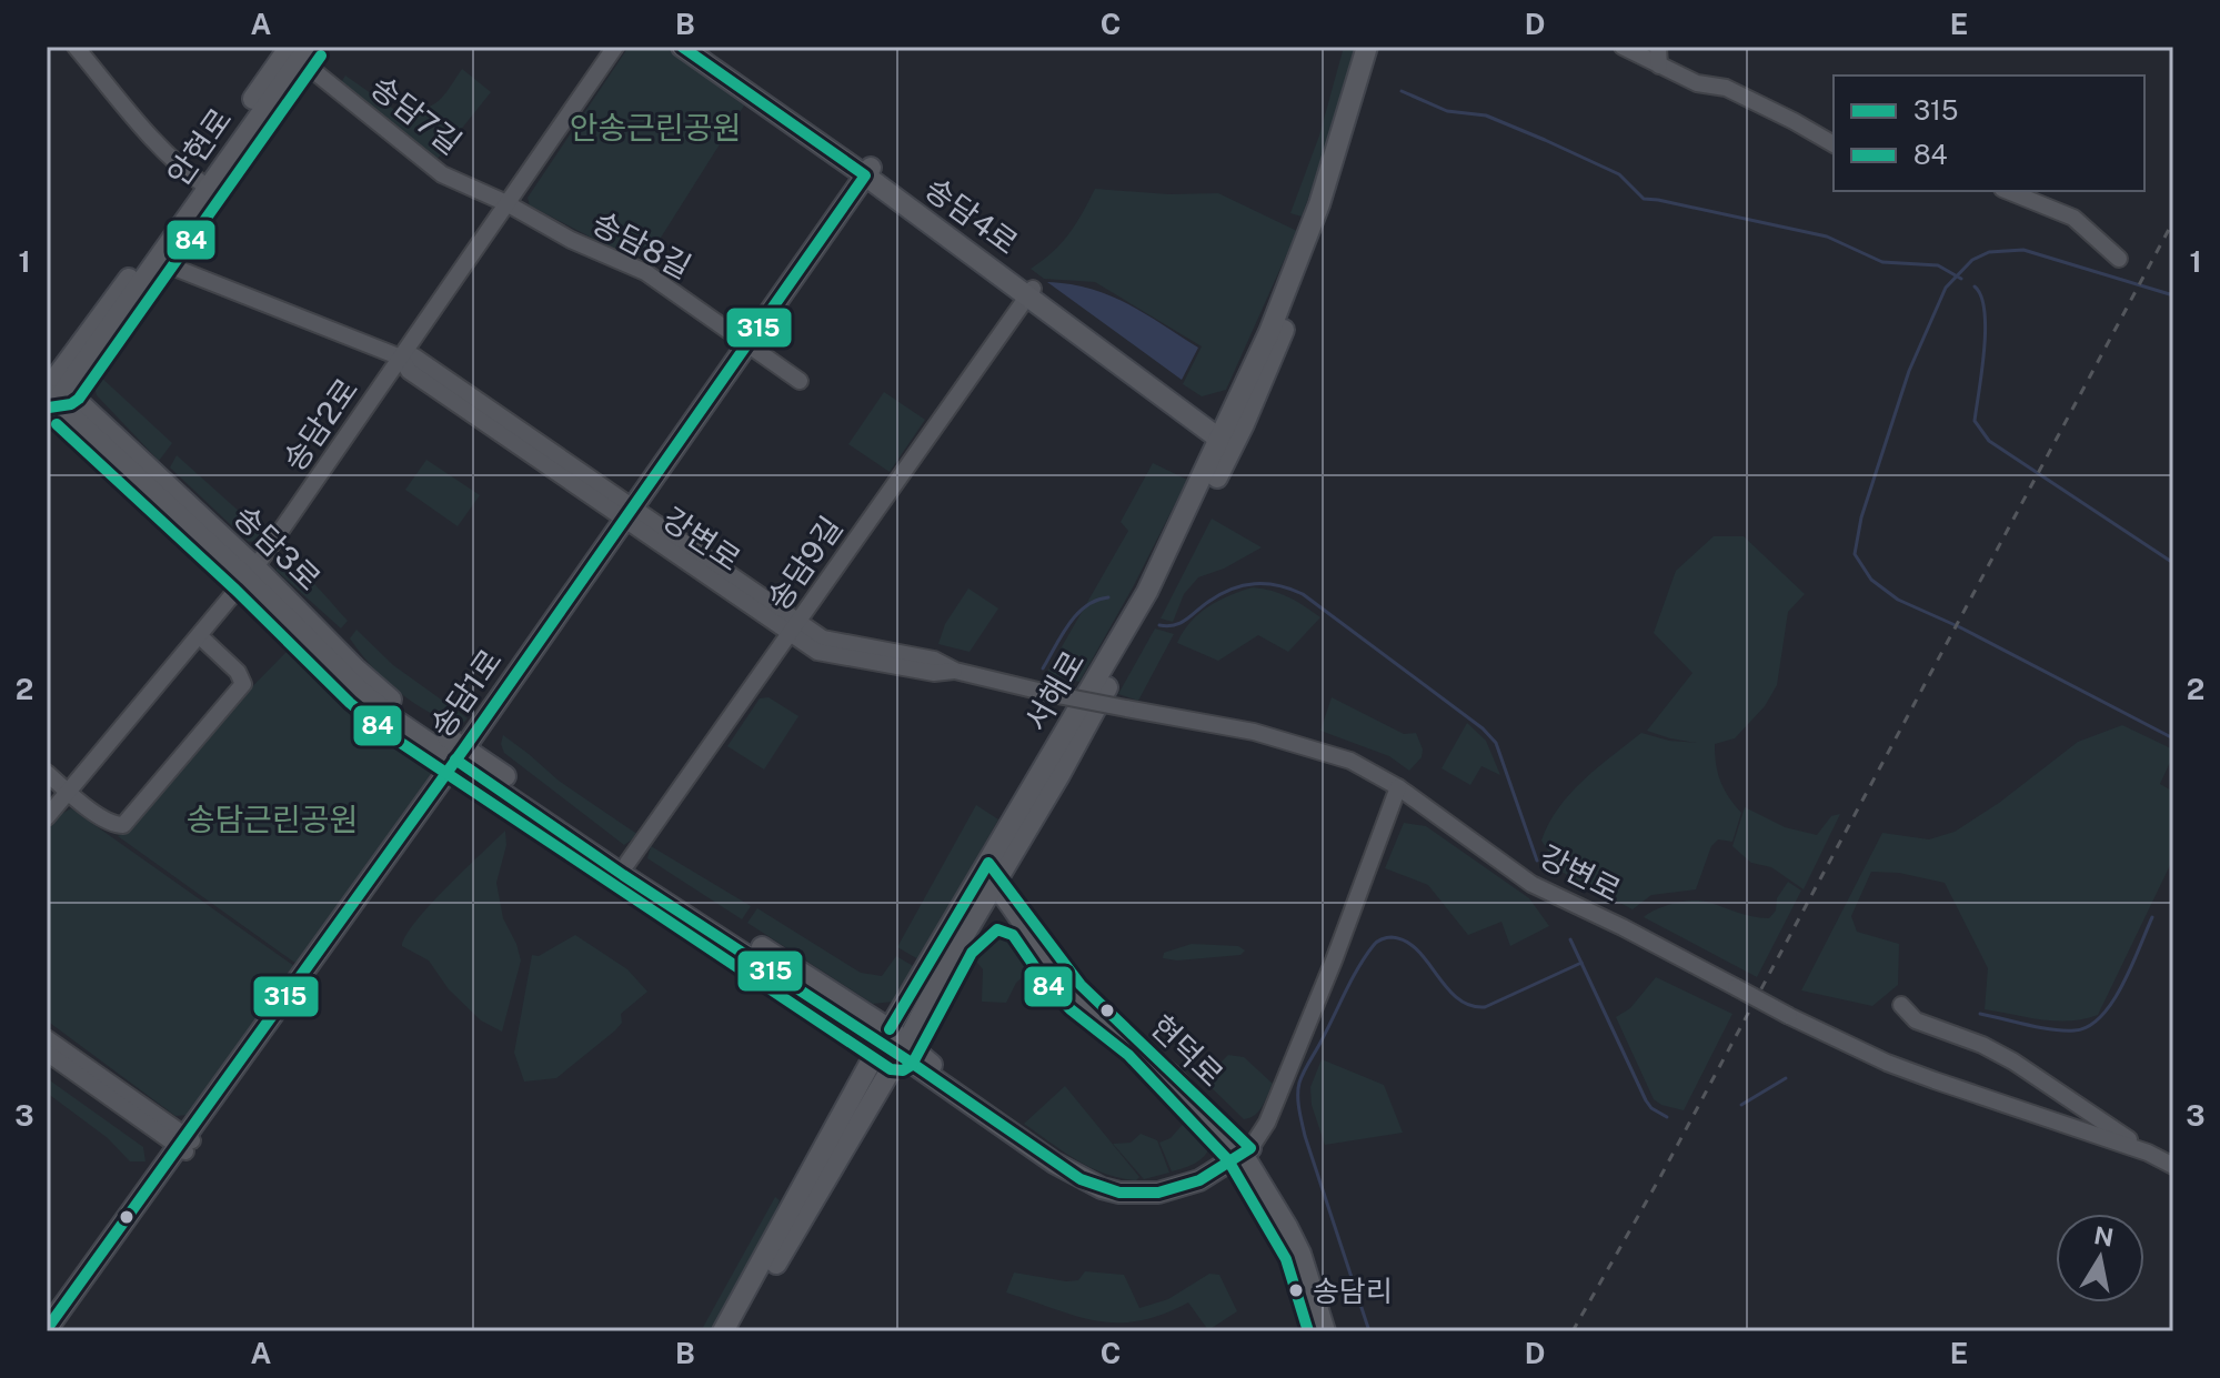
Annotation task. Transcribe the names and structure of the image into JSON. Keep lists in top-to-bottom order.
{
  "streets": {
    "main road": [
      "안현로",
      "송담4로",
      "송담3로",
      "서해로",
      "송담1로",
      "현덕로"
    ],
    "street": [
      "송담7길",
      "송담8길",
      "송담2로",
      "강변로",
      "송담9길"
    ]
  },
  "crossings": [
    ["송담7길", "안현로"],
    ["송담7길", "송담8길"],
    ["송담7길", "송담2로"],
    ["안현로", "강변로"],
    ["안현로", "송담3로"],
    ["송담4로", "송담9길"],
    ["송담4로", "서해로"],
    ["송담4로", "송담1로"],
    ["송담8길", "송담2로"],
    ["송담8길", "송담1로"],
    ["송담2로", "강변로"],
    ["송담2로", "송담3로"],
    ["강변로", "송담9길"],
    ["강변로", "송담1로"],
    ["송담3로", "송담1로"],
    ["서해로", "현덕로"]
  ],
  "parks": ["안송근린공원", "송담근린공원"],
  "places": ["송담리"],
  "lines": ["transit line 315", "transit line 84"],
  "legend": ["315", "84"],
  "north": "top",
  "grid": {
    "columns": [
      "A",
      "B",
      "C",
      "D",
      "E"
    ],
    "rows": ["1", "2", "3"]
  }
}
